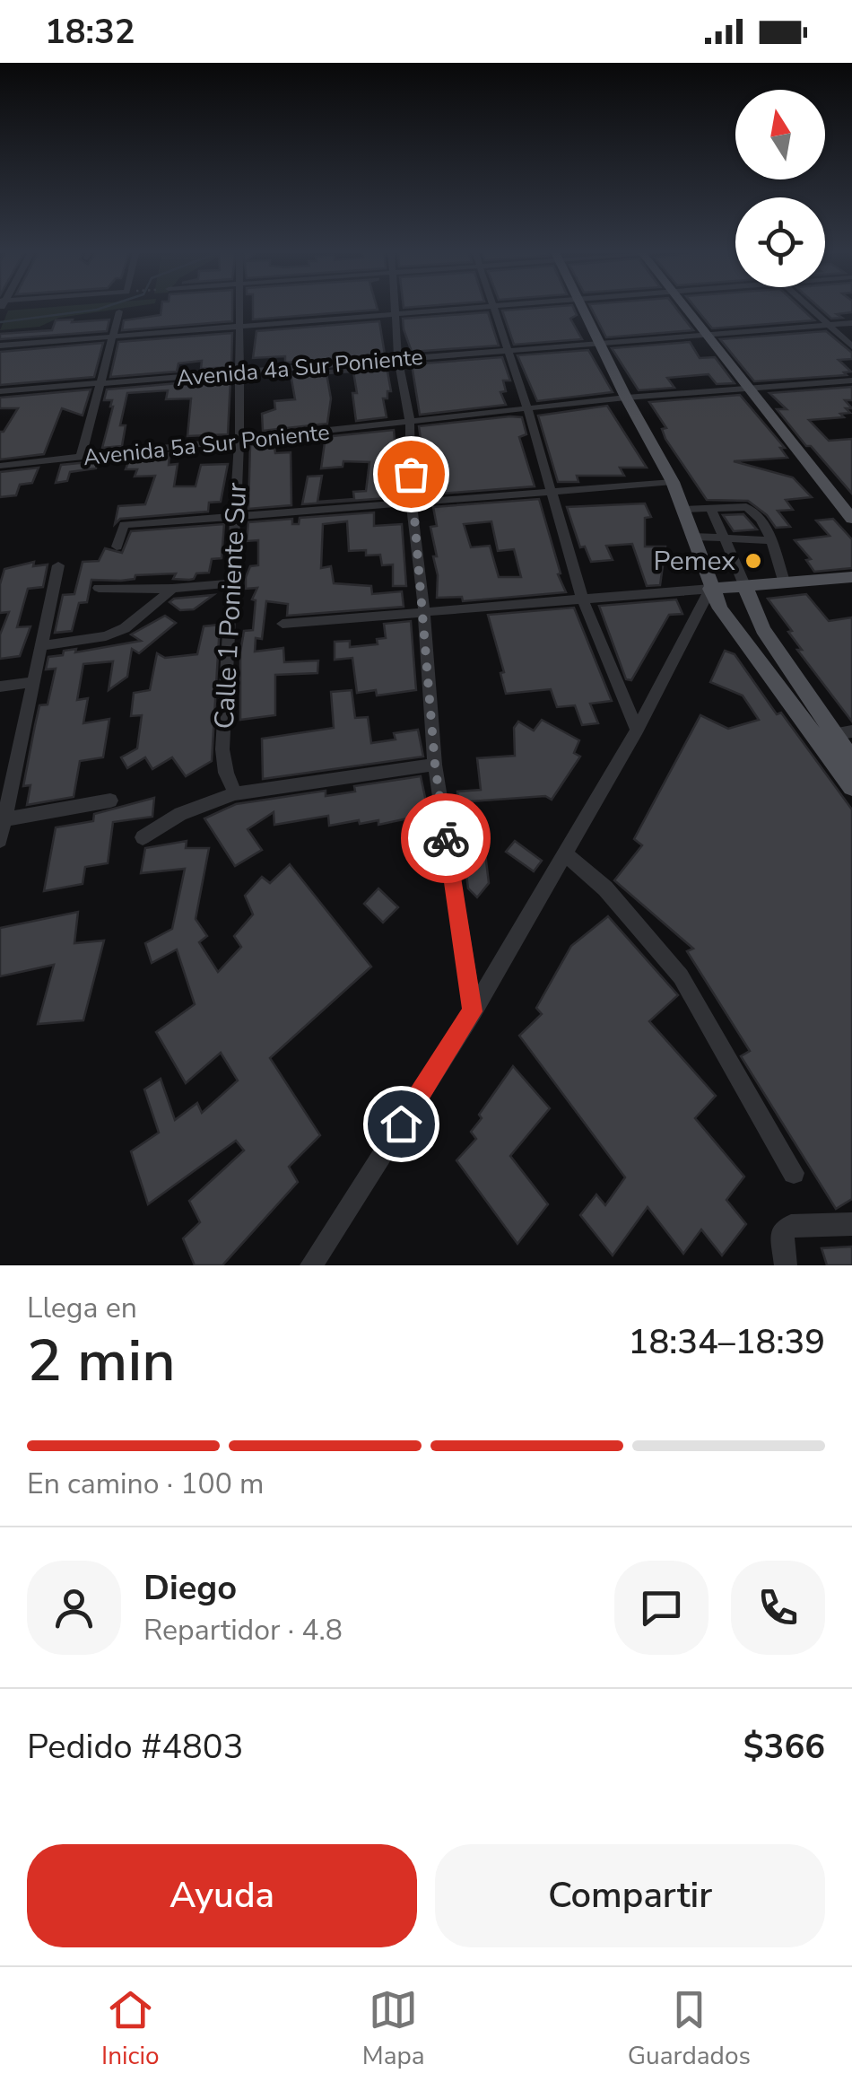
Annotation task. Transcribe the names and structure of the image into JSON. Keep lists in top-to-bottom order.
{
  "streets": {
    "street": ["Avenida 4a Sur Poniente", "Avenida 5a Sur Poniente", "Calle 1 Poniente Sur"]
  },
  "crossings": [
    ["Avenida 4a Sur Poniente", "Calle 1 Poniente Sur"],
    ["Avenida 5a Sur Poniente", "Calle 1 Poniente Sur"]
  ],
  "places": ["Pemex"],
  "north": "top",
  "page": {
    "status": "18:32",
    "heading": ["2 min", "Llega en", "18:34–18:39"],
    "panel": [
      "Diego",
      "Repartidor · 4.8",
      "Pedido #4803",
      "$366"
    ],
    "bar": "En camino · 100 m",
    "buttons": ["Ayuda", "Compartir"],
    "tabs": ["Inicio", "Mapa", "Guardados"]
  }
}
